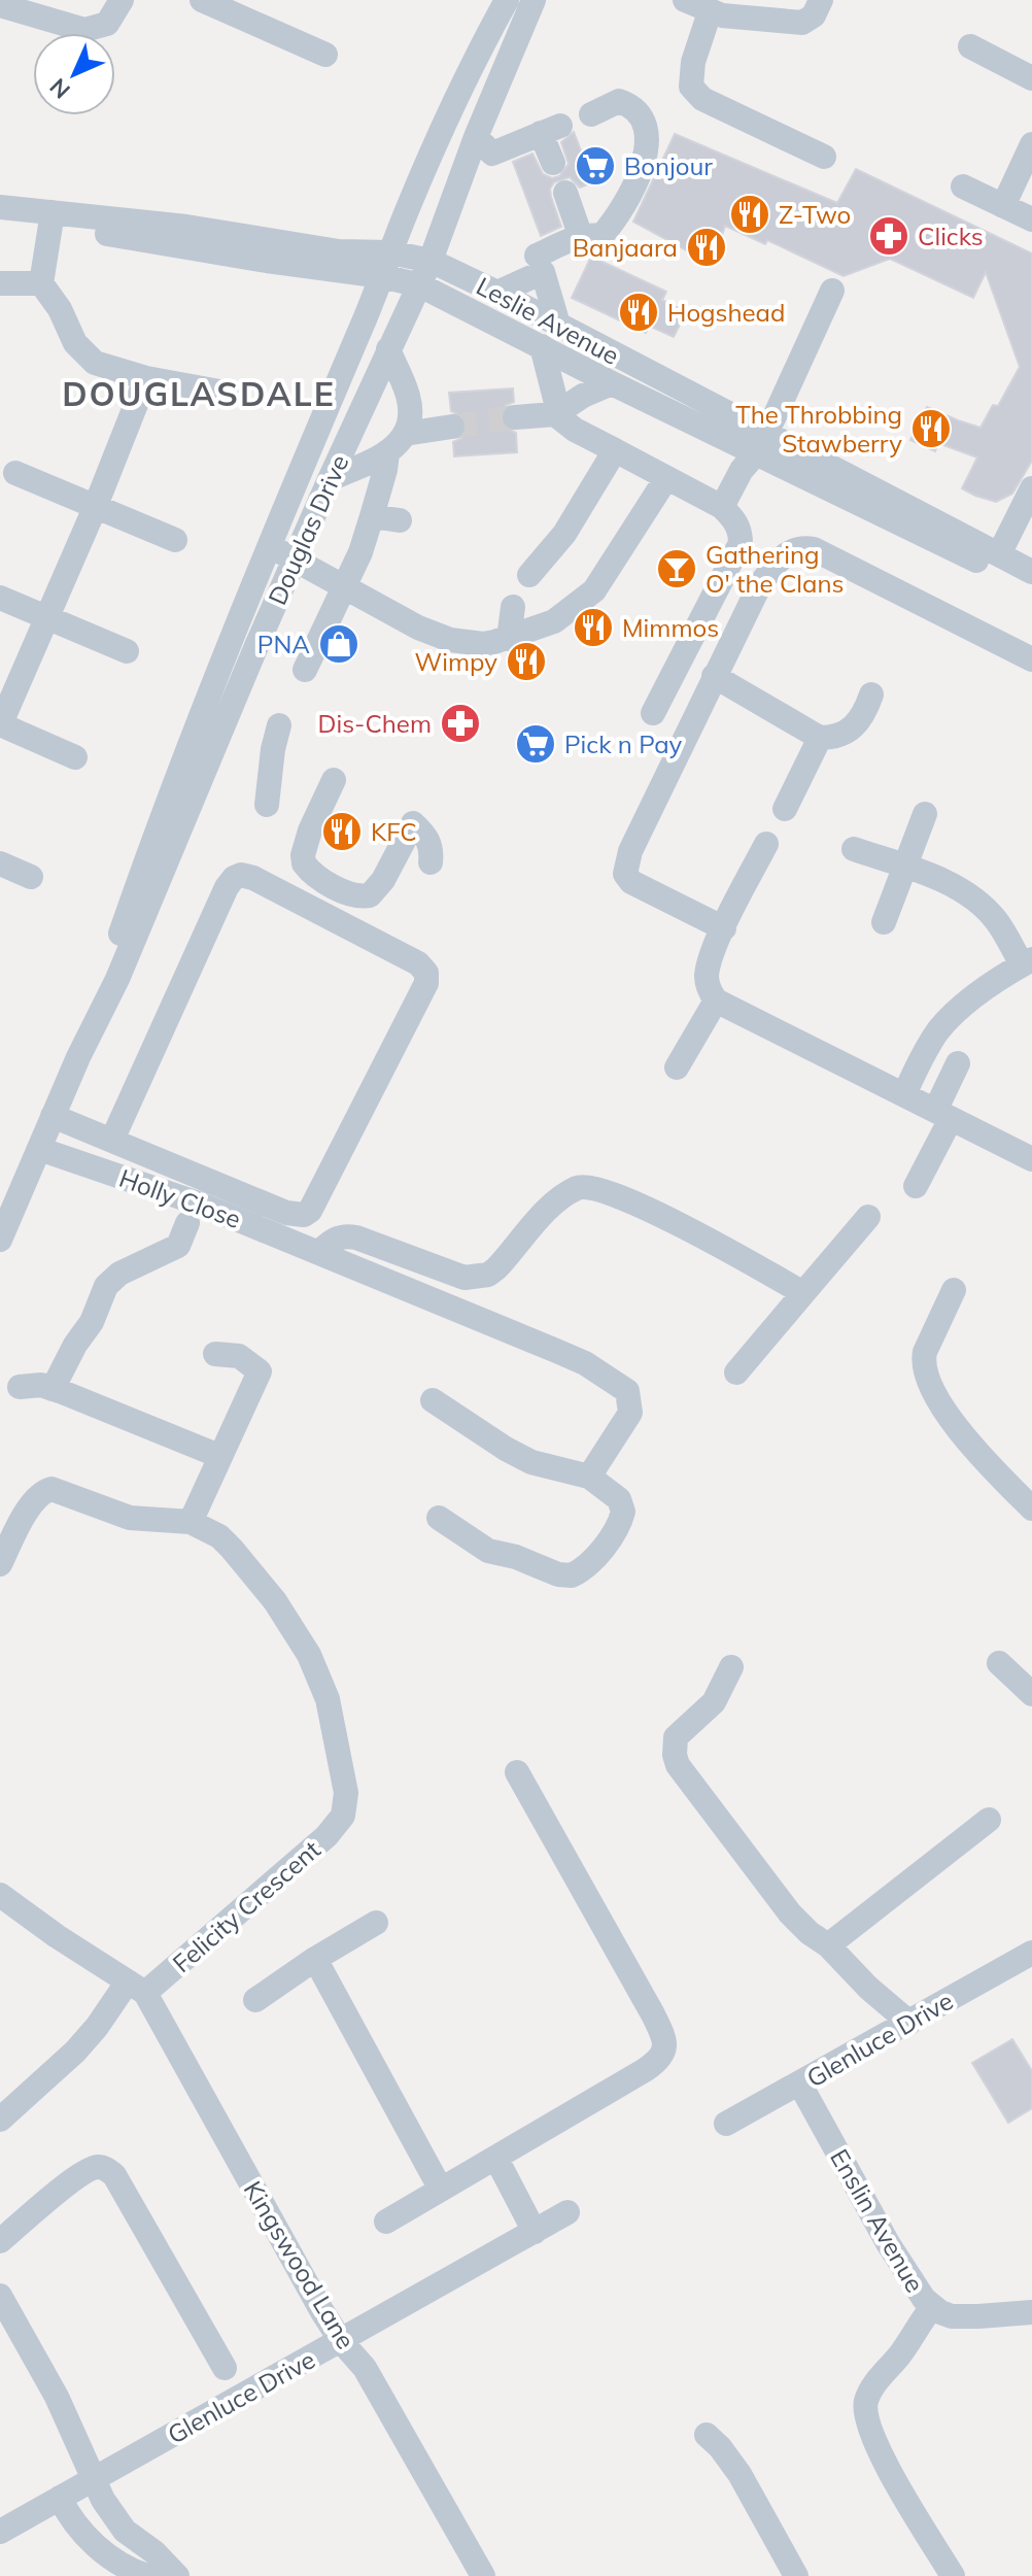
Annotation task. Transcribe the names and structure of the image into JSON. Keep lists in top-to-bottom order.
{
  "streets": {
    "street": [
      "Leslie Avenue",
      "Douglas Drive",
      "Holly Close",
      "Felicity Crescent",
      "Glenluce Drive",
      "Enslin Avenue",
      "Kingswood Lane"
    ]
  },
  "crossings": [
    ["Leslie Avenue", "Douglas Drive"],
    ["Douglas Drive", "Holly Close"],
    ["Felicity Crescent", "Kingswood Lane"],
    ["Glenluce Drive", "Enslin Avenue"],
    ["Glenluce Drive", "Kingswood Lane"]
  ],
  "districts": ["DOUGLASDALE"],
  "places": {
    "supermarket": ["Bonjour", "Pick n Pay"],
    "restaurant": [
      "Z-Two",
      "Banjaara",
      "Hogshead",
      "The Throbbing Stawberry",
      "Mimmos",
      "Wimpy",
      "KFC"
    ],
    "pharmacy": ["Clicks", "Dis-Chem"],
    "bar": ["Gathering O' the Clans"],
    "shop": ["PNA"]
  },
  "north": "bottom left"
}
